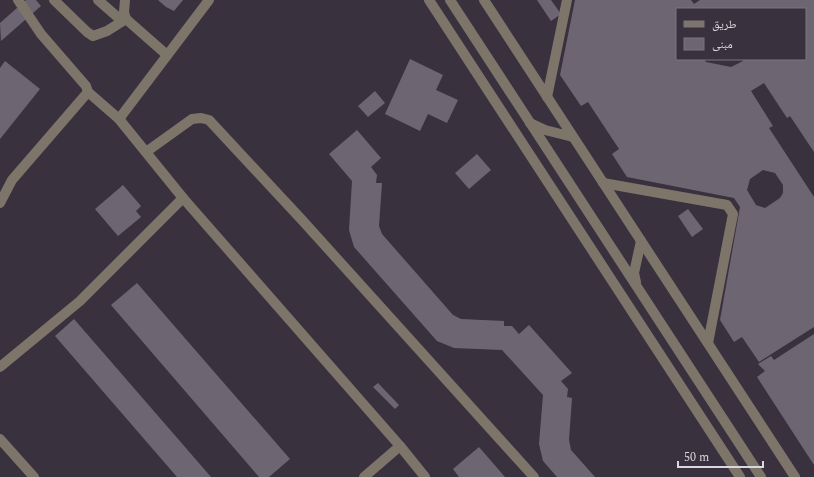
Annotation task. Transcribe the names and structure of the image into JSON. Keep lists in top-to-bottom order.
{
  "legend": ["طريق", "مبنى"],
  "scale_bar": "50 m"
}
